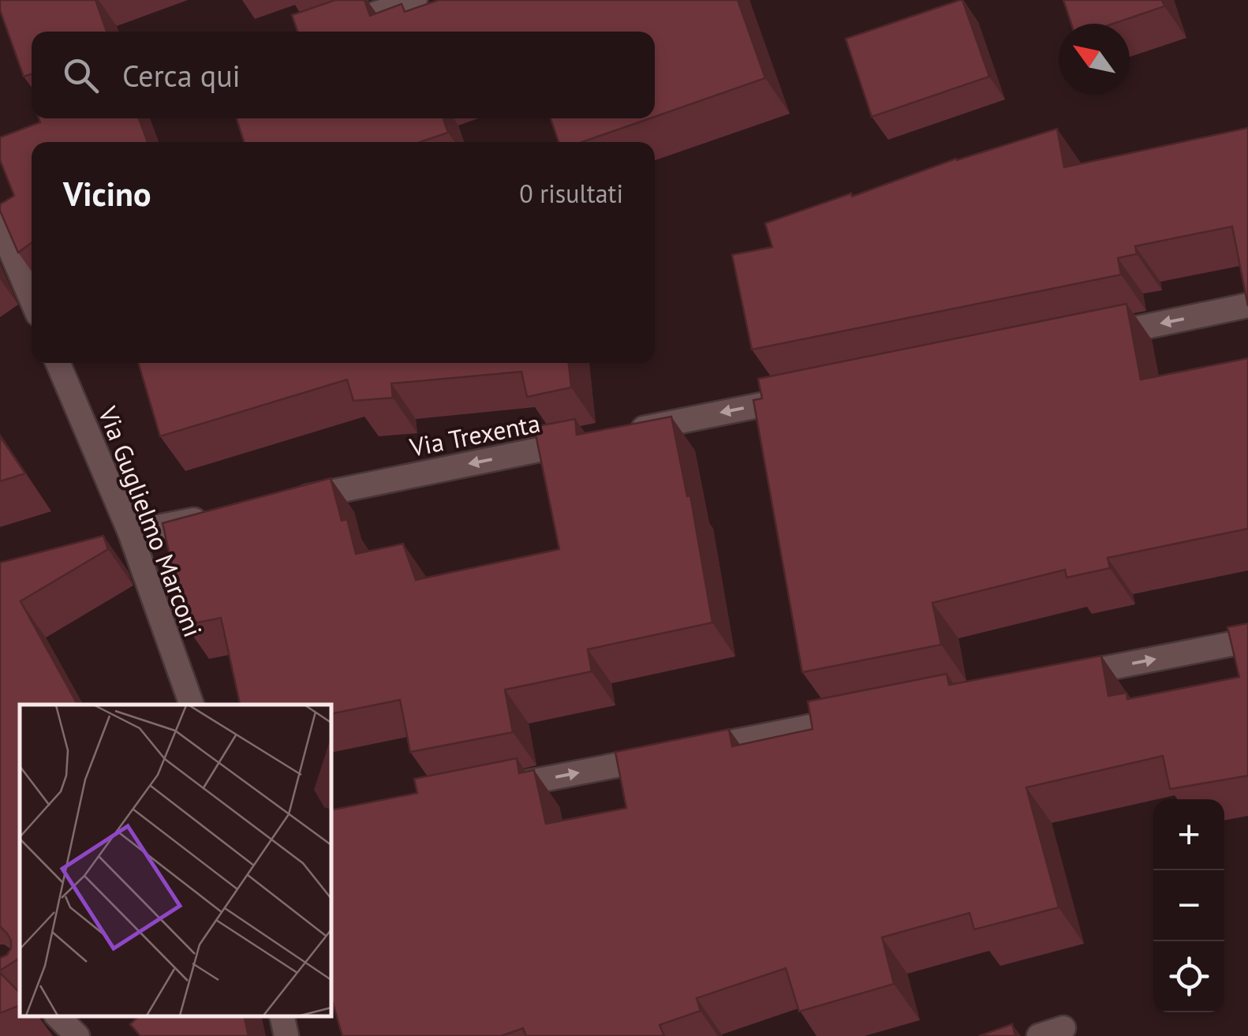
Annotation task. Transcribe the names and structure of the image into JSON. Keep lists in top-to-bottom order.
{
  "streets": {
    "street": ["Via Trexenta", "Via Guglielmo Marconi"]
  },
  "one_way": ["Via Trexenta"],
  "north": "top left",
  "page": {
    "search": "Cerca qui",
    "heading": ["Vicino", "0 risultati"],
    "map_buttons": ["+", "−"]
  }
}
